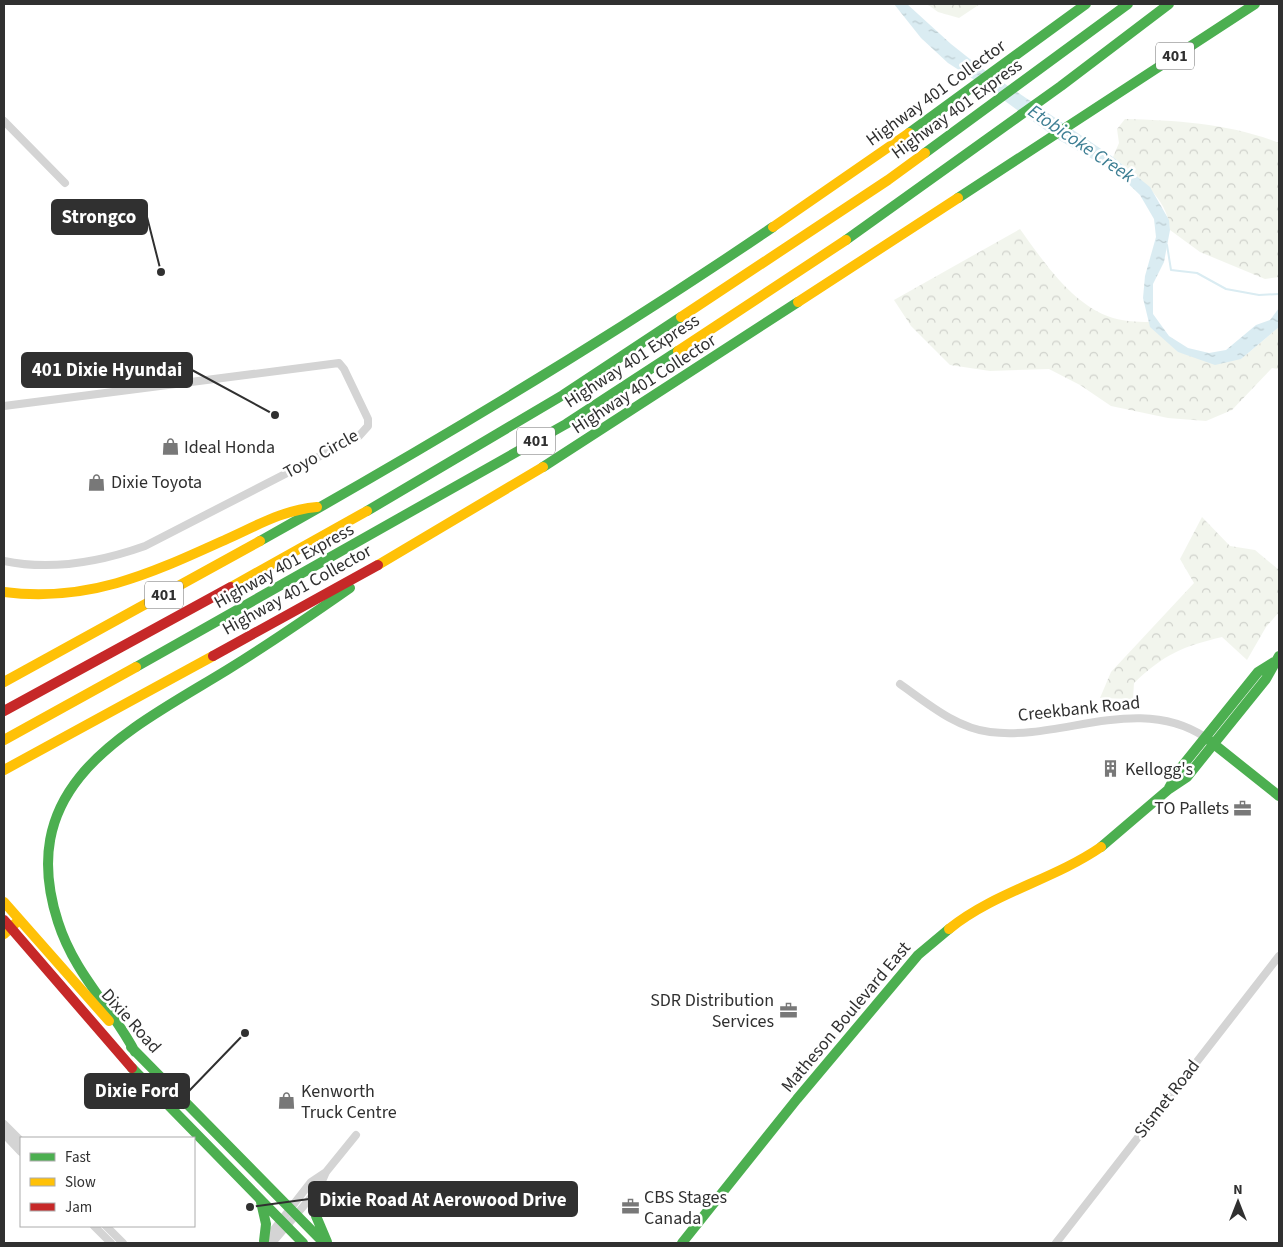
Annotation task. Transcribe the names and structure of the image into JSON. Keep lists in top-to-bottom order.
{
  "streets": {
    "main road": [
      "401",
      "Highway 401 Collector",
      "Highway 401 Express",
      "Creekbank Road",
      "Matheson Boulevard East",
      "Dixie Road"
    ],
    "street": ["Toyo Circle", "Sismet Road"]
  },
  "crossings": [
    ["Creekbank Road", "Matheson Boulevard East"]
  ],
  "water": ["Etobicoke Creek"],
  "places": {
    "other": [
      "Strongco",
      "401 Dixie Hyundai",
      "Dixie Ford",
      "Dixie Road At Aerowood Drive"
    ],
    "shop": ["Ideal Honda", "Dixie Toyota", "Kenworth Truck Centre"],
    "building": ["Kellogg's"],
    "office": ["TO Pallets", "SDR Distribution Services", "CBS Stages Canada"]
  },
  "legend": ["Fast", "Slow", "Jam"],
  "north": "top"
}
